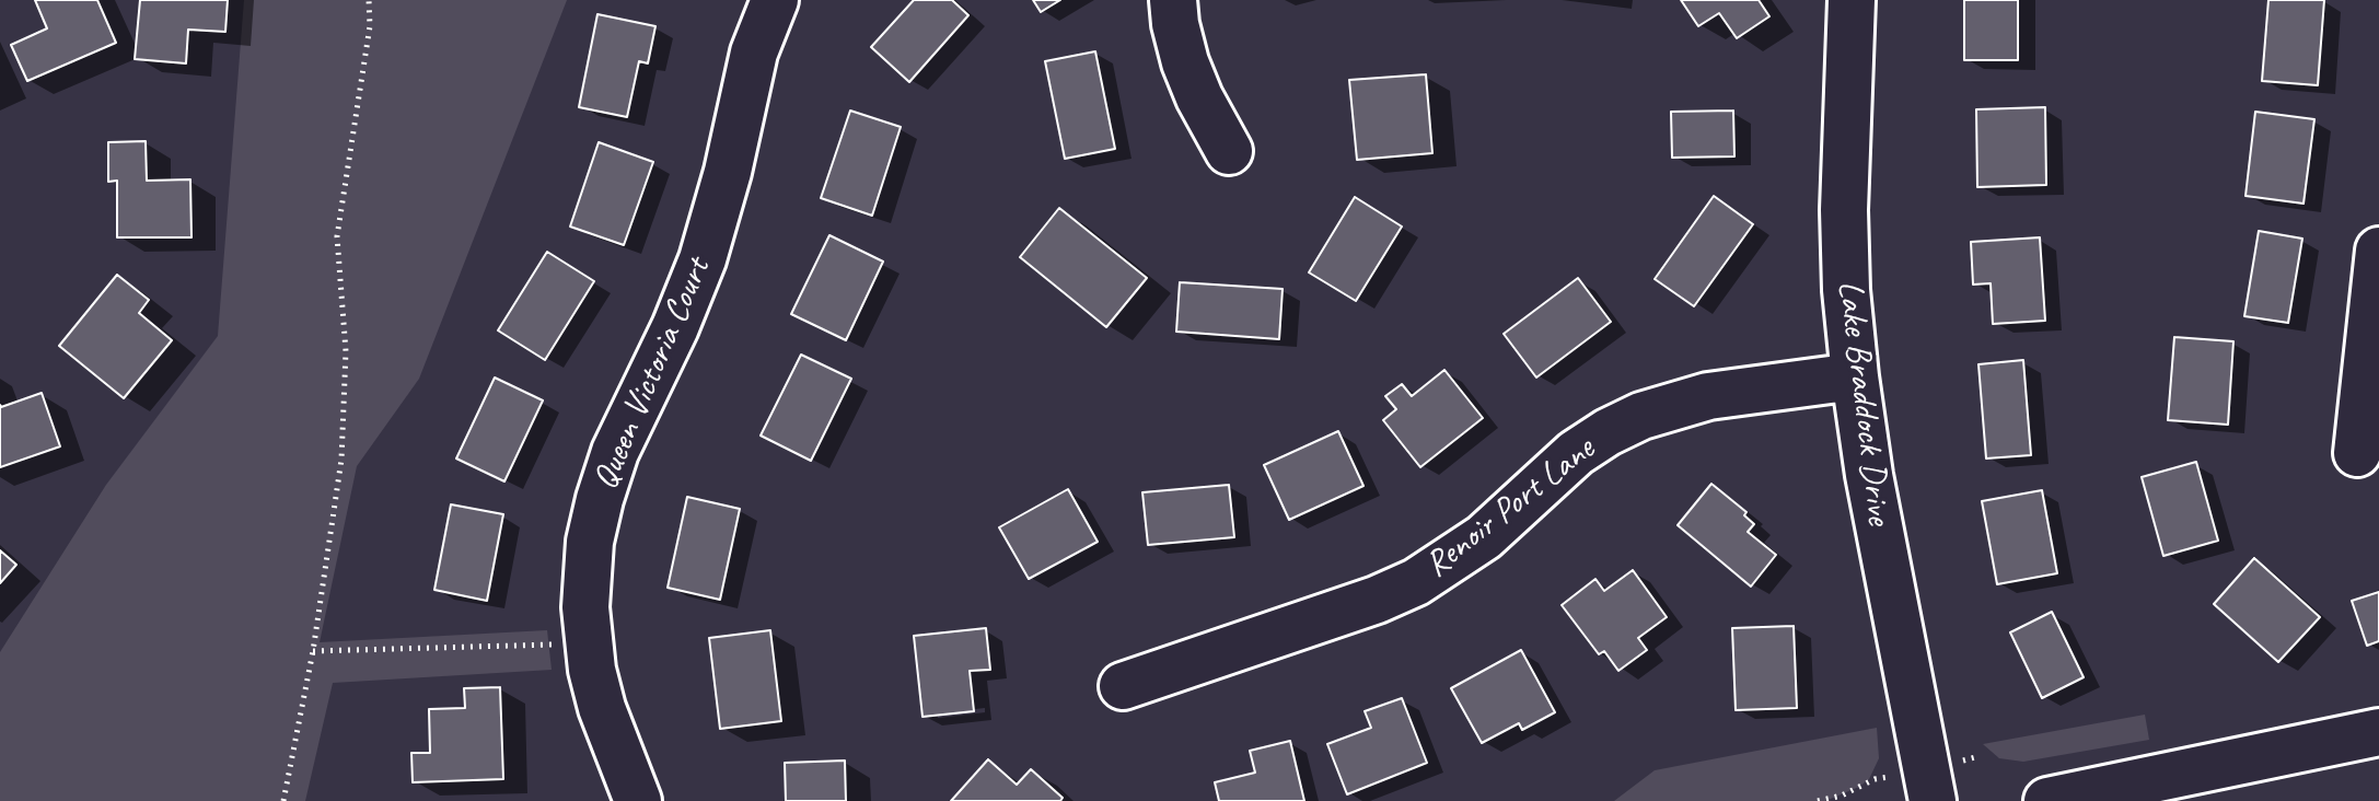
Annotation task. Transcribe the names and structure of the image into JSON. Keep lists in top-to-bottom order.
{
  "streets": {
    "street": ["Queen Victoria Court", "Lake Braddock Drive", "Renoir Port Lane"]
  },
  "crossings": [
    ["Lake Braddock Drive", "Renoir Port Lane"]
  ]
}
